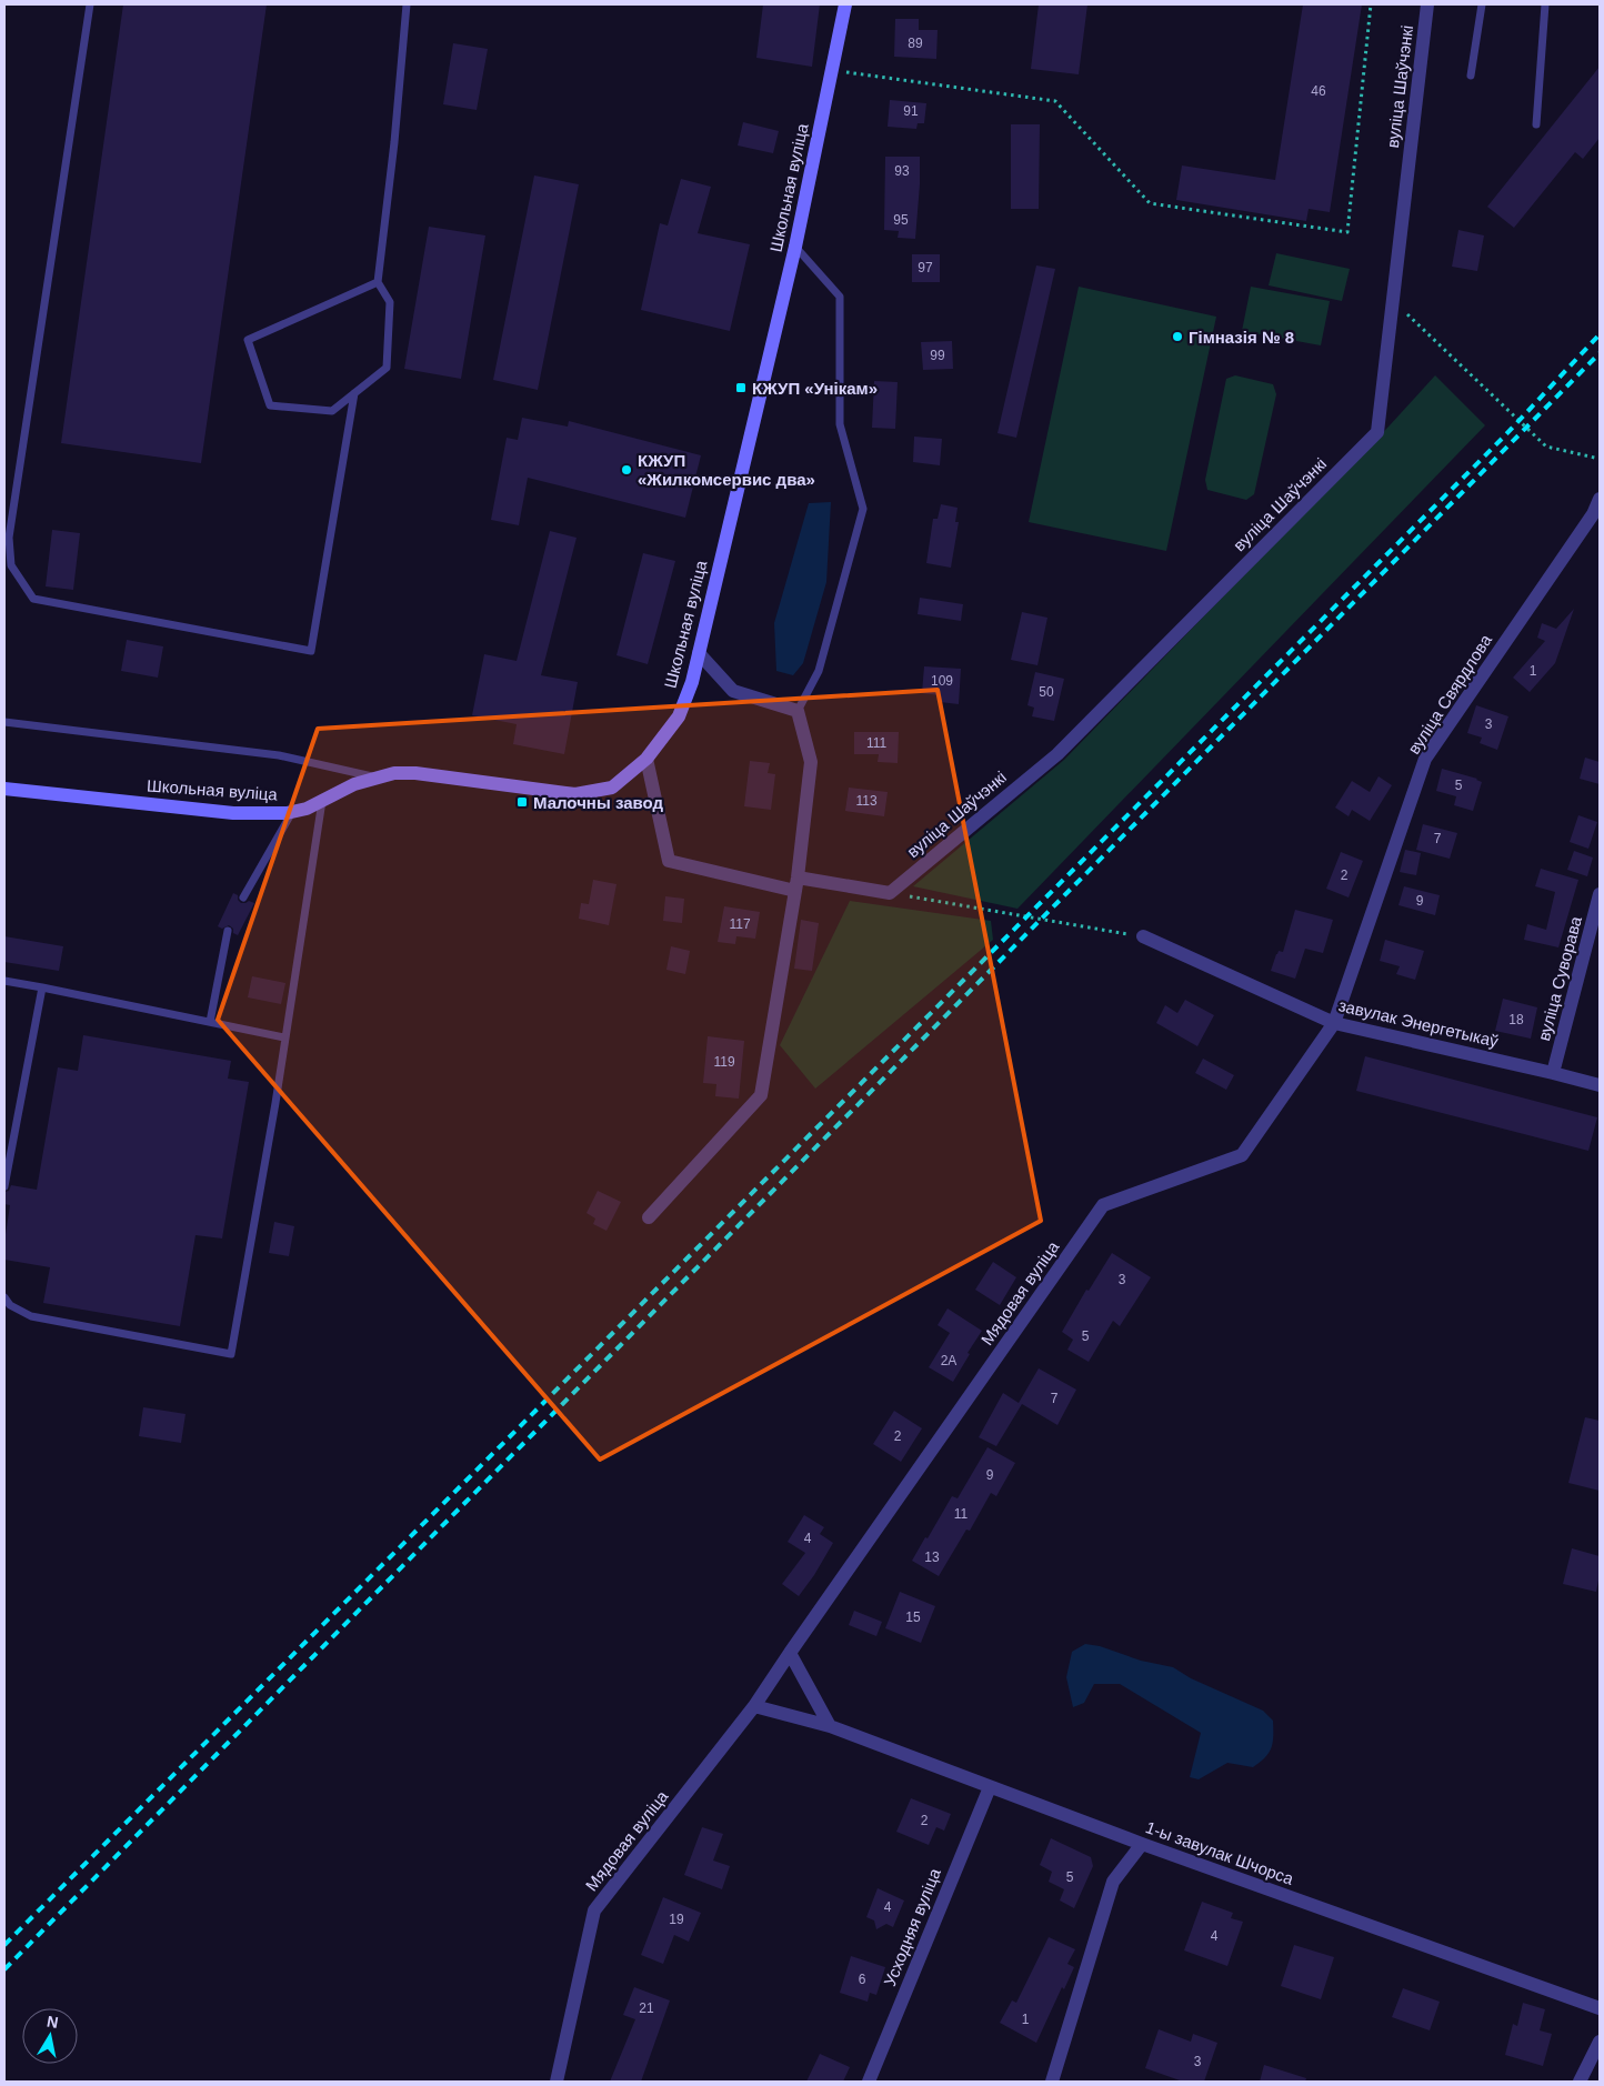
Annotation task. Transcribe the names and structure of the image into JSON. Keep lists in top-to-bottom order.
{
  "streets": {
    "street": [
      "вуліца Шаўчэнкі",
      "Школьная вуліца",
      "вуліца Свярдлова",
      "вуліца Суворава",
      "завулак Энергетыкаў",
      "Мядовая вуліца",
      "1-ы завулак Шчорса",
      "Усходняя вуліца"
    ]
  },
  "crossings": [
    ["вуліца Свярдлова", "завулак Энергетыкаў"],
    ["вуліца Свярдлова", "Мядовая вуліца"],
    ["вуліца Суворава", "завулак Энергетыкаў"],
    ["завулак Энергетыкаў", "Мядовая вуліца"],
    ["Мядовая вуліца", "1-ы завулак Шчорса"],
    ["1-ы завулак Шчорса", "Усходняя вуліца"]
  ],
  "places": {
    "other": ["Гімназія № 8", "КЖУП «Жилкомсервис два»"],
    "transit": ["КЖУП «Унікам»", "Малочны завод"]
  },
  "house_numbers": [
    "89",
    "46",
    "91",
    "93",
    "95",
    "97",
    "99",
    "1",
    "109",
    "50",
    "3",
    "111",
    "5",
    "113",
    "7",
    "2",
    "9",
    "117",
    "18",
    "119",
    "3",
    "5",
    "2А",
    "7",
    "2",
    "9",
    "11",
    "4",
    "13",
    "15",
    "2",
    "5",
    "4",
    "19",
    "4",
    "6",
    "21",
    "1",
    "3"
  ],
  "north": "top"
}
